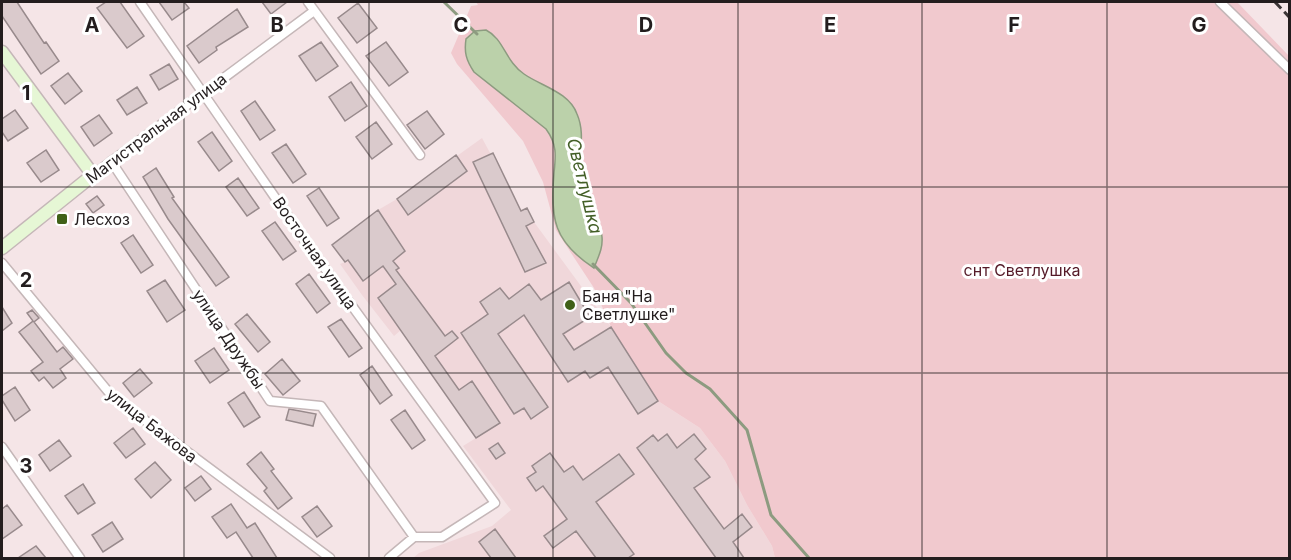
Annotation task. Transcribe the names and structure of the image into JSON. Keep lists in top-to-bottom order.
{
  "streets": {
    "street": [
      "Магистральная улица",
      "Восточная улица",
      "улица Дружбы",
      "улица Бажова"
    ]
  },
  "crossings": [
    ["Магистральная улица", "Восточная улица"],
    ["Магистральная улица", "улица Дружбы"],
    ["Восточная улица", "улица Дружбы"]
  ],
  "water": ["Светлушка"],
  "parks": ["снт Светлушка"],
  "places": {
    "transit": ["Лесхоз"],
    "other": ["Баня \"На Светлушке\""]
  },
  "grid": {
    "columns": [
      "A",
      "B",
      "C",
      "D",
      "E",
      "F",
      "G"
    ],
    "rows": ["1", "2", "3"]
  }
}
